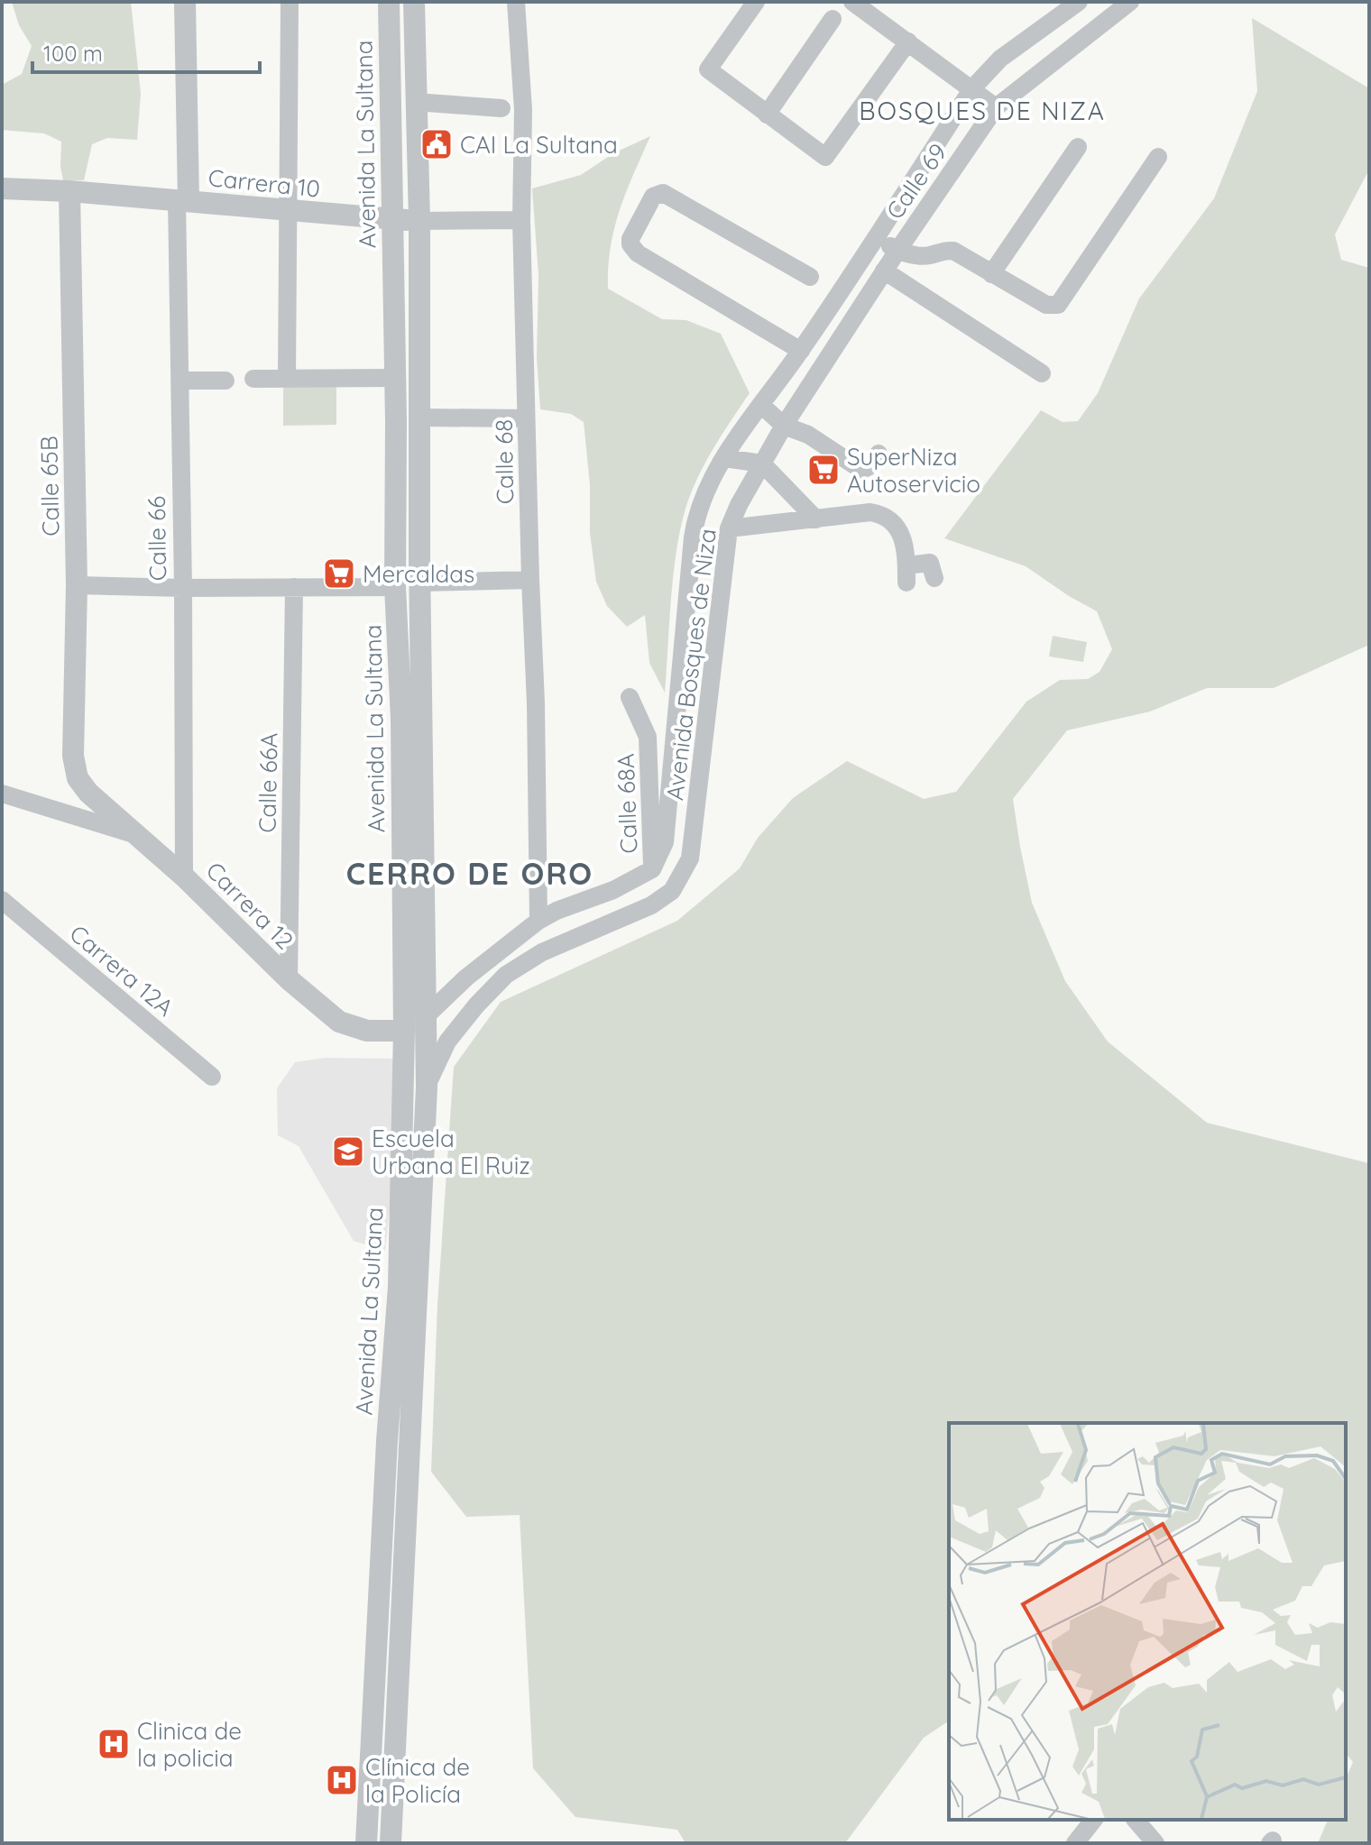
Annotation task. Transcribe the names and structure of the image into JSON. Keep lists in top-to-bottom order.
{
  "streets": {
    "street": [
      "Avenida La Sultana",
      "Calle 69",
      "Carrera 10",
      "Calle 68",
      "Calle 65B",
      "Calle 66",
      "Avenida Bosques de Niza",
      "Calle 66A",
      "Calle 68A",
      "Carrera 12",
      "Carrera 12A"
    ]
  },
  "crossings": [
    ["Avenida La Sultana", "Carrera 10"],
    ["Avenida La Sultana", "Avenida Bosques de Niza"],
    ["Avenida La Sultana", "Carrera 12"],
    ["Calle 69", "Avenida Bosques de Niza"],
    ["Carrera 10", "Calle 68"],
    ["Carrera 10", "Calle 65B"],
    ["Carrera 10", "Calle 66"],
    ["Calle 65B", "Carrera 12"],
    ["Calle 66", "Carrera 12"],
    ["Avenida Bosques de Niza", "Calle 68A"],
    ["Calle 66A", "Carrera 12"]
  ],
  "districts": ["BOSQUES DE NIZA", "CERRO DE ORO"],
  "places": {
    "public building": ["CAI La Sultana"],
    "supermarket": ["SuperNiza Autoservicio", "Mercaldas"],
    "school or university": ["Escuela Urbana El Ruiz"],
    "hospital": ["Clinica de la policia", "Clínica de la Policía"]
  },
  "scale_bar": "100 m"
}
